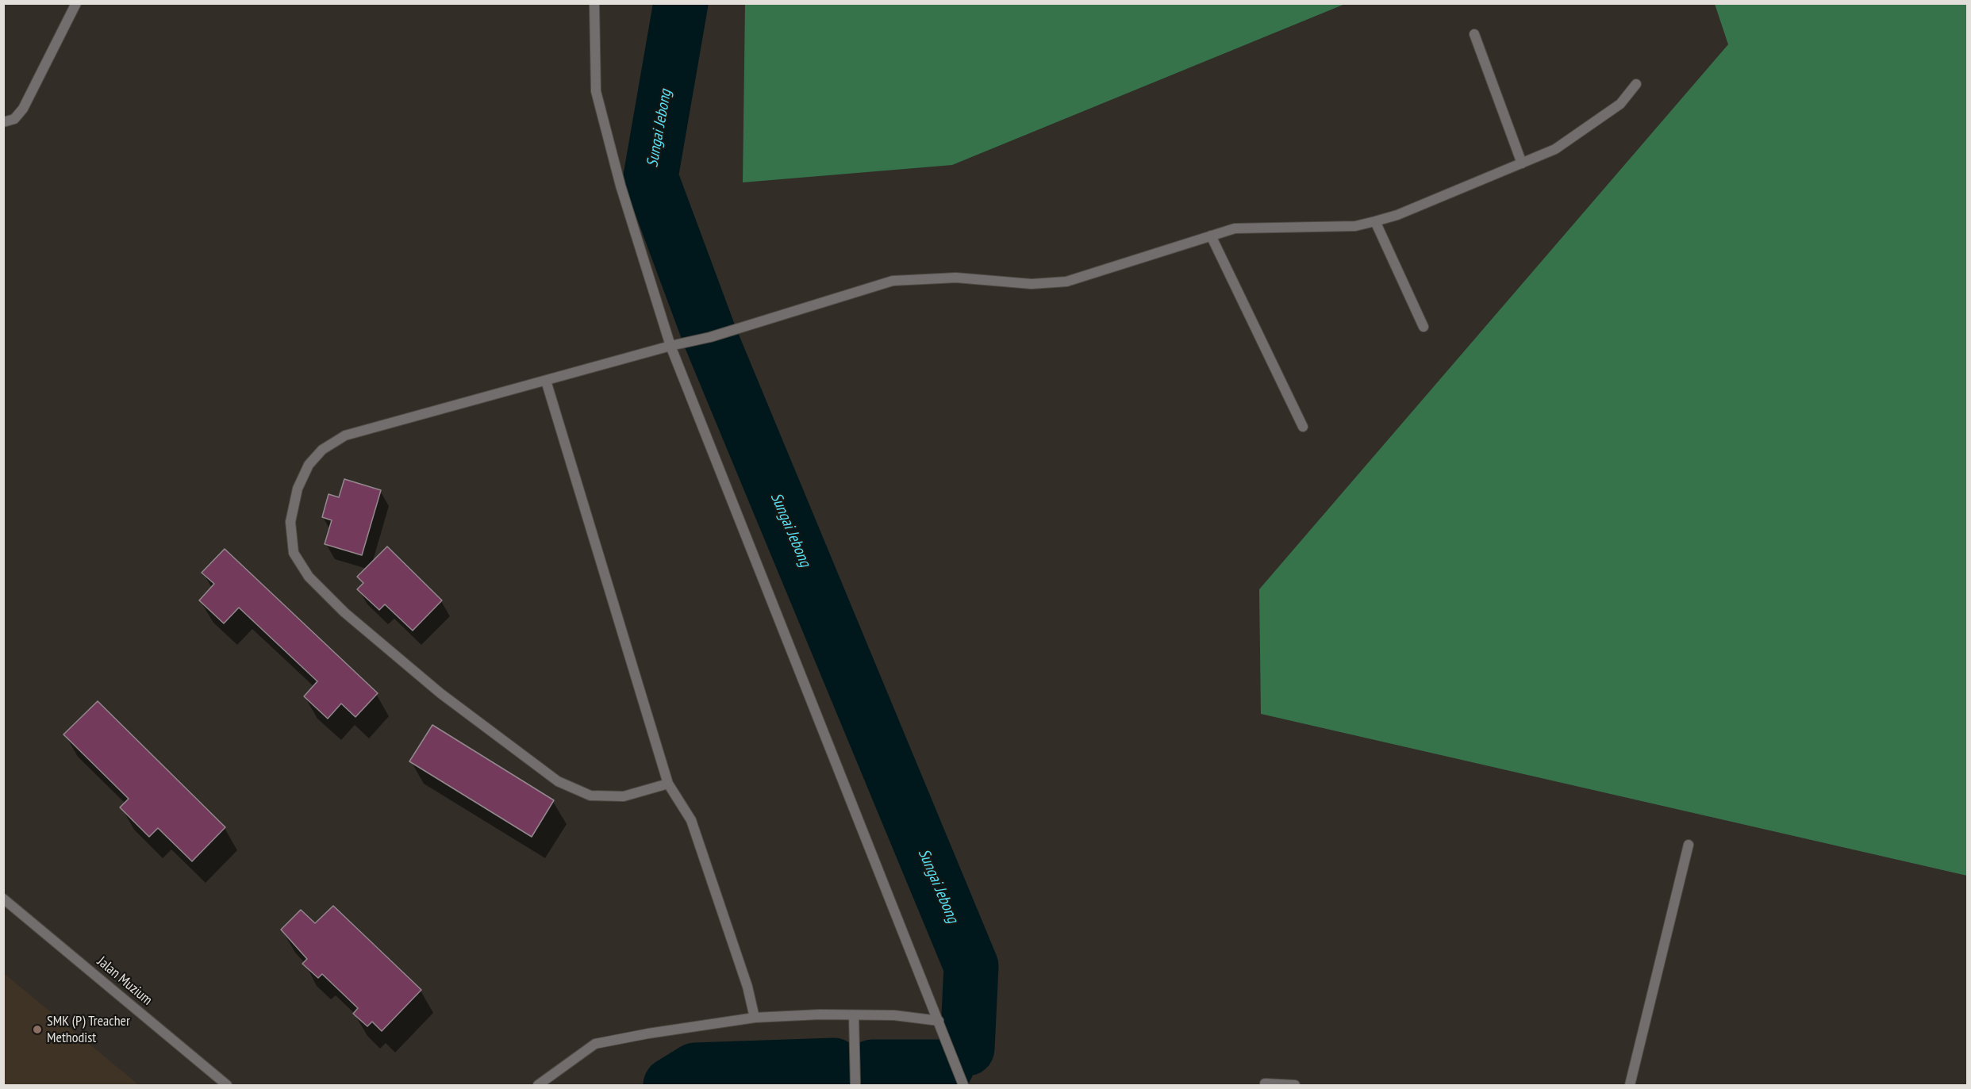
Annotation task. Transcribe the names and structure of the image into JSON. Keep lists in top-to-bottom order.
{
  "streets": {
    "street": ["Jalan Muzium"]
  },
  "water": ["Sungai Jebong"],
  "places": ["SMK (P) Treacher Methodist"]
}
